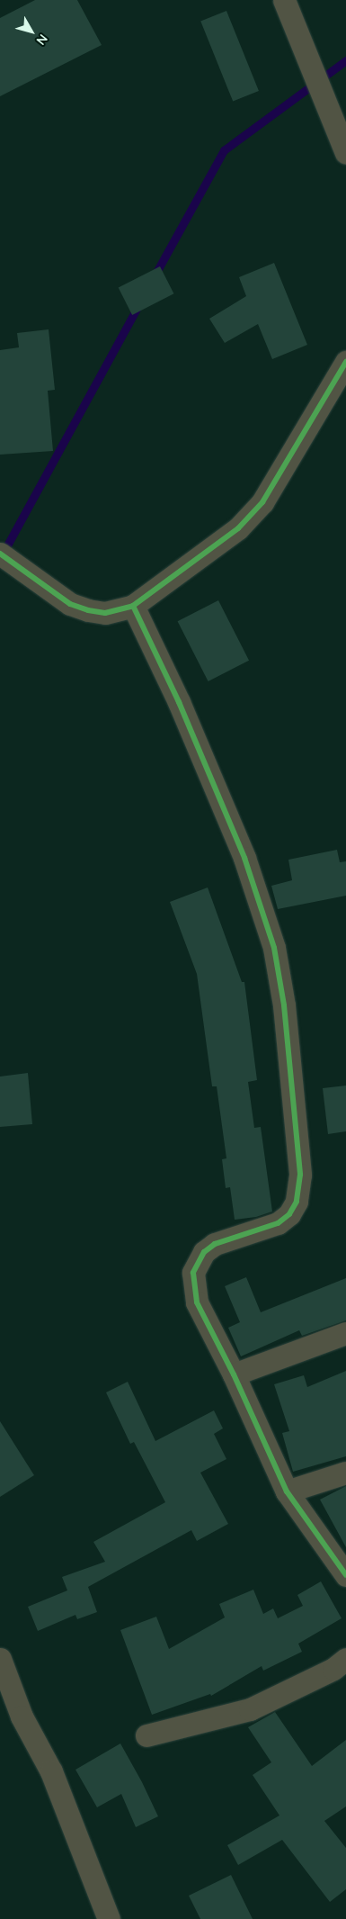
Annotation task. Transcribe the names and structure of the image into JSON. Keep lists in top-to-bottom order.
{
  "north": "bottom right"
}
